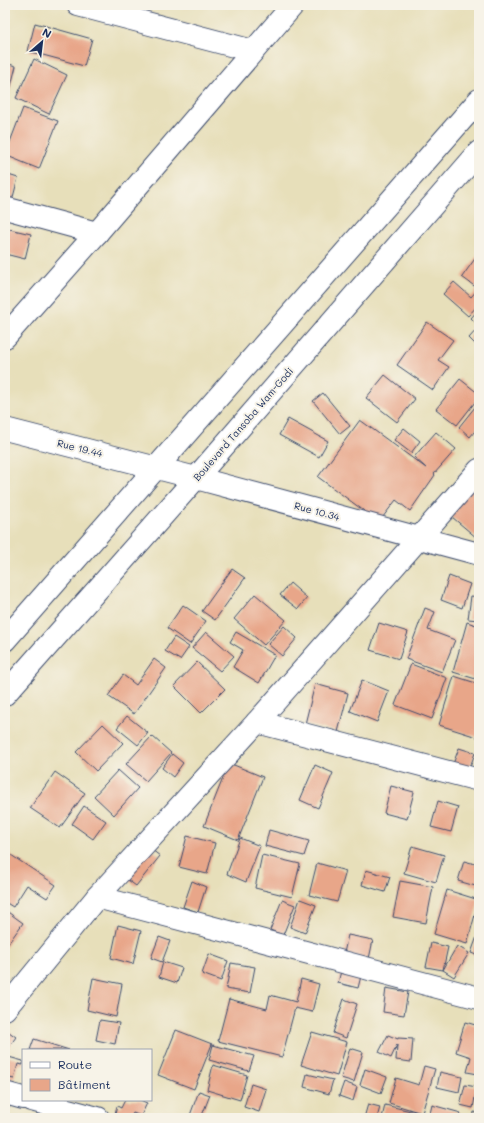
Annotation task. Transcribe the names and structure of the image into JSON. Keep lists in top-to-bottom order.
{
  "streets": {
    "street": ["Boulevard Tansoba Wam-Godi", "Rue 19.44", "Rue 10.34"]
  },
  "crossings": [
    ["Boulevard Tansoba Wam-Godi", "Rue 10.34"],
    ["Rue 19.44", "Rue 10.34"]
  ],
  "legend": ["Route", "Bâtiment"],
  "north": "top right"
}
